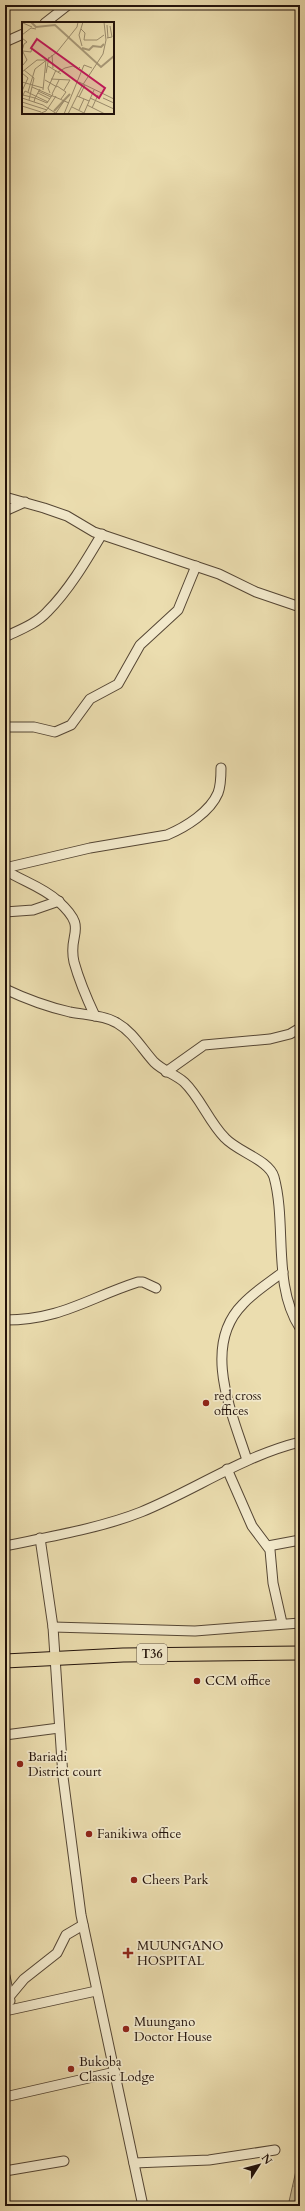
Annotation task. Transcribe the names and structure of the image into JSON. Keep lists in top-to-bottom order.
{
  "streets": {
    "highway": ["T36"]
  },
  "places": {
    "other": [
      "red cross offices",
      "CCM office",
      "Bariadi District court",
      "Fanikiwa office",
      "Cheers Park",
      "Muungano Doctor House",
      "Bukoba Classic Lodge"
    ],
    "health": ["MUUNGANO HOSPITAL"]
  },
  "north": "top right"
}
